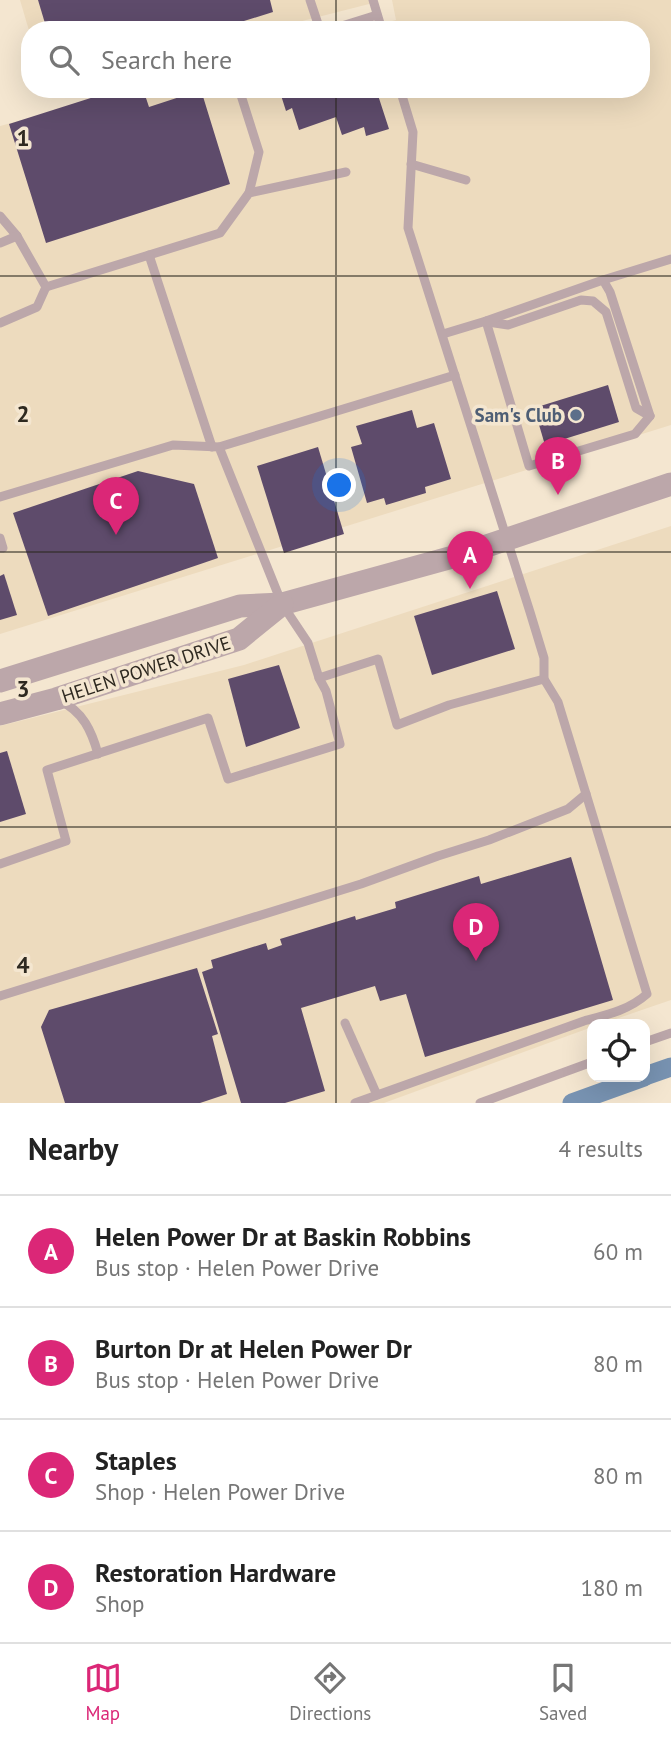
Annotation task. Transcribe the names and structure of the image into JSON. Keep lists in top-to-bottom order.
{
  "streets": {
    "street": ["HELEN POWER DRIVE"]
  },
  "places": ["Sam's Club"],
  "page": {
    "search": "Search here",
    "pins": [
      "B",
      "C",
      "A",
      "D"
    ],
    "heading": ["Nearby", "4 results"],
    "list": [
      {
        "mark": "A",
        "name": "Helen Power Dr at Baskin Robbins",
        "note": "Bus stop · Helen Power Drive",
        "value": "60 m"
      },
      {
        "mark": "B",
        "name": "Burton Dr at Helen Power Dr",
        "note": "Bus stop · Helen Power Drive",
        "value": "80 m"
      },
      {
        "mark": "C",
        "name": "Staples",
        "note": "Shop · Helen Power Drive",
        "value": "80 m"
      },
      {
        "mark": "D",
        "name": "Restoration Hardware",
        "note": "Shop",
        "value": "180 m"
      }
    ],
    "nav": ["Map", "Directions", "Saved"]
  },
  "grid": {
    "rows": [
      "1",
      "2",
      "3",
      "4"
    ]
  }
}
